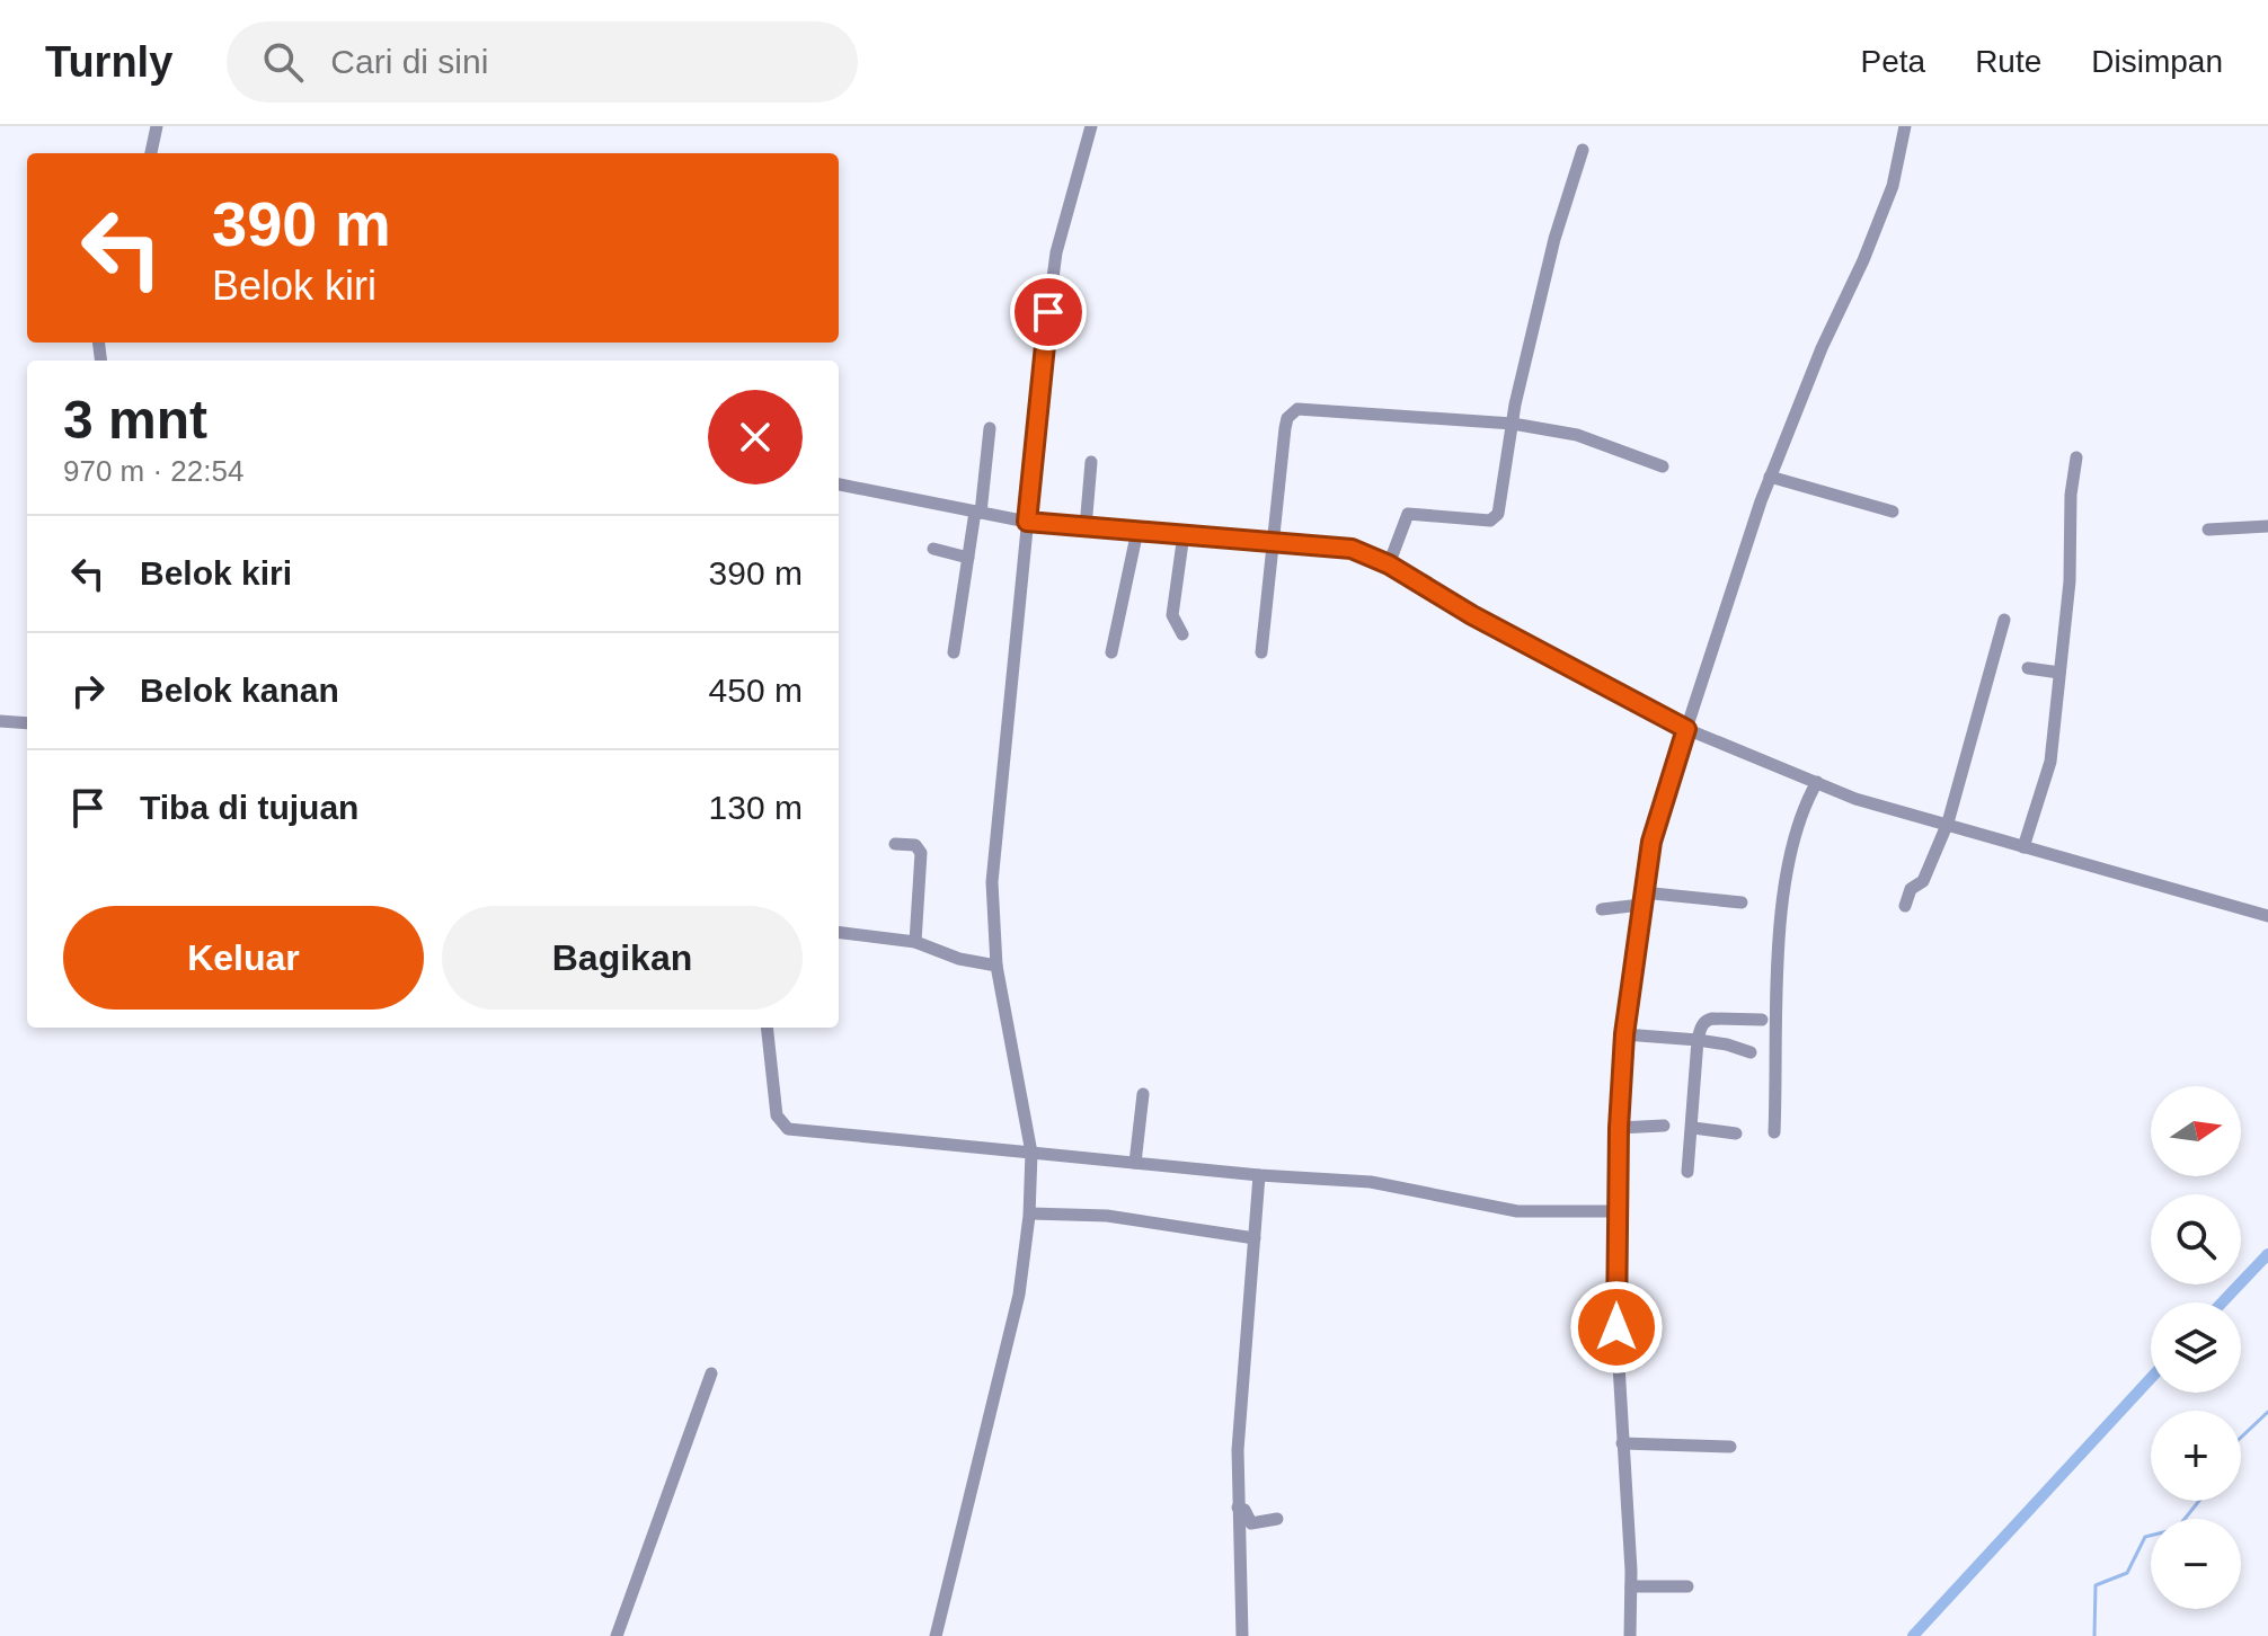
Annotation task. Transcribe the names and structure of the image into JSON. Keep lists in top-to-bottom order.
{
  "north": "right",
  "page": {
    "header": "Turnly",
    "search": "Cari di sini",
    "nav": ["Peta", "Rute", "Disimpan"],
    "turn": ["390 m", "Belok kiri"],
    "heading": ["3 mnt", "970 m · 22:54"],
    "list": [
      {
        "name": "Belok kiri",
        "value": "390 m"
      },
      {
        "name": "Belok kanan",
        "value": "450 m"
      },
      {
        "name": "Tiba di tujuan",
        "value": "130 m"
      }
    ],
    "buttons": ["Keluar", "Bagikan"],
    "map_buttons": ["+", "−"]
  }
}
